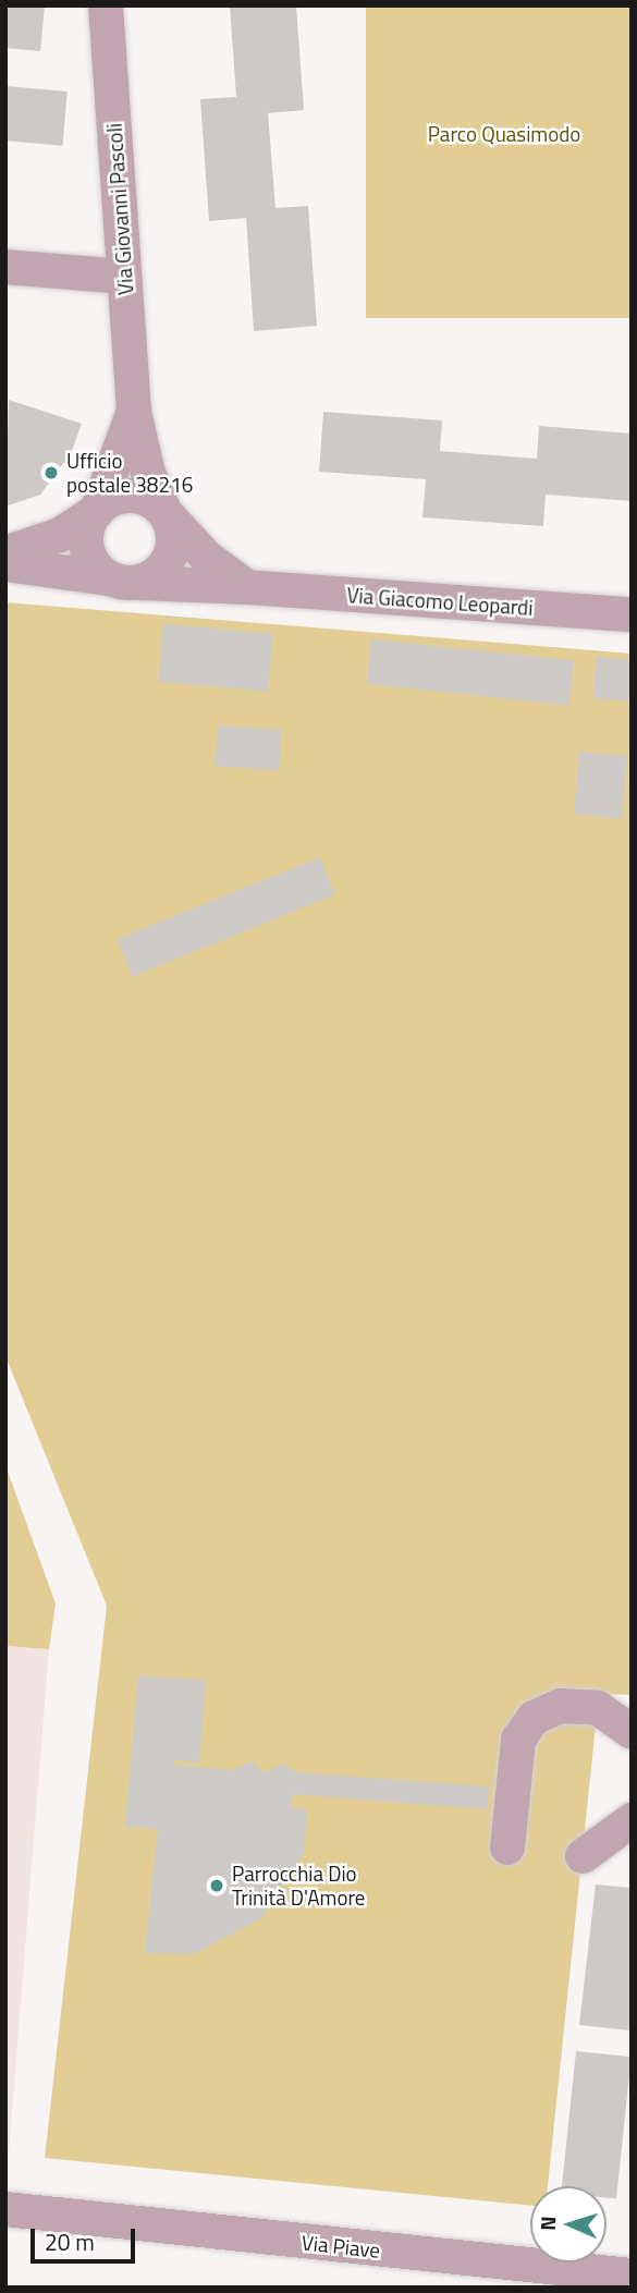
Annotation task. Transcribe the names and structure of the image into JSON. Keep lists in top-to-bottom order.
{
  "streets": {
    "street": ["Via Giovanni Pascoli", "Via Giacomo Leopardi", "Via Piave"]
  },
  "crossings": [
    ["Via Giovanni Pascoli", "Via Giacomo Leopardi"]
  ],
  "parks": ["Parco Quasimodo"],
  "places": ["Ufficio postale 38216", "Parrocchia Dio Trinità D'Amore"],
  "scale_bar": "20 m",
  "north": "left"
}
